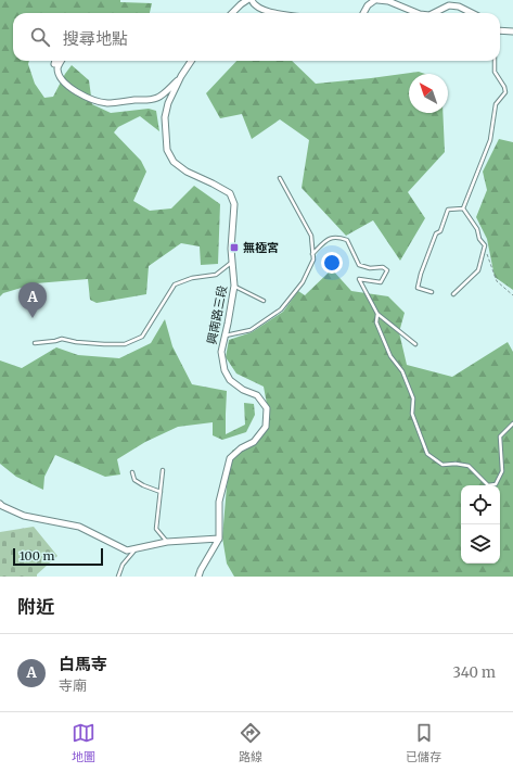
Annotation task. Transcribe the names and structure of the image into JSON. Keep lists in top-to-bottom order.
{
  "streets": {
    "street": ["興南路三段"]
  },
  "places": {
    "transit": ["無極宮"]
  },
  "scale_bar": "100 m",
  "north": "top left",
  "page": {
    "search": "搜尋地點",
    "pins": "A",
    "scale": "100 m",
    "heading": "附近",
    "list": [
      {
        "mark": "A",
        "name": "白馬寺",
        "note": "寺廟",
        "value": "340 m"
      }
    ],
    "nav": ["地圖", "路線", "已儲存"]
  }
}
